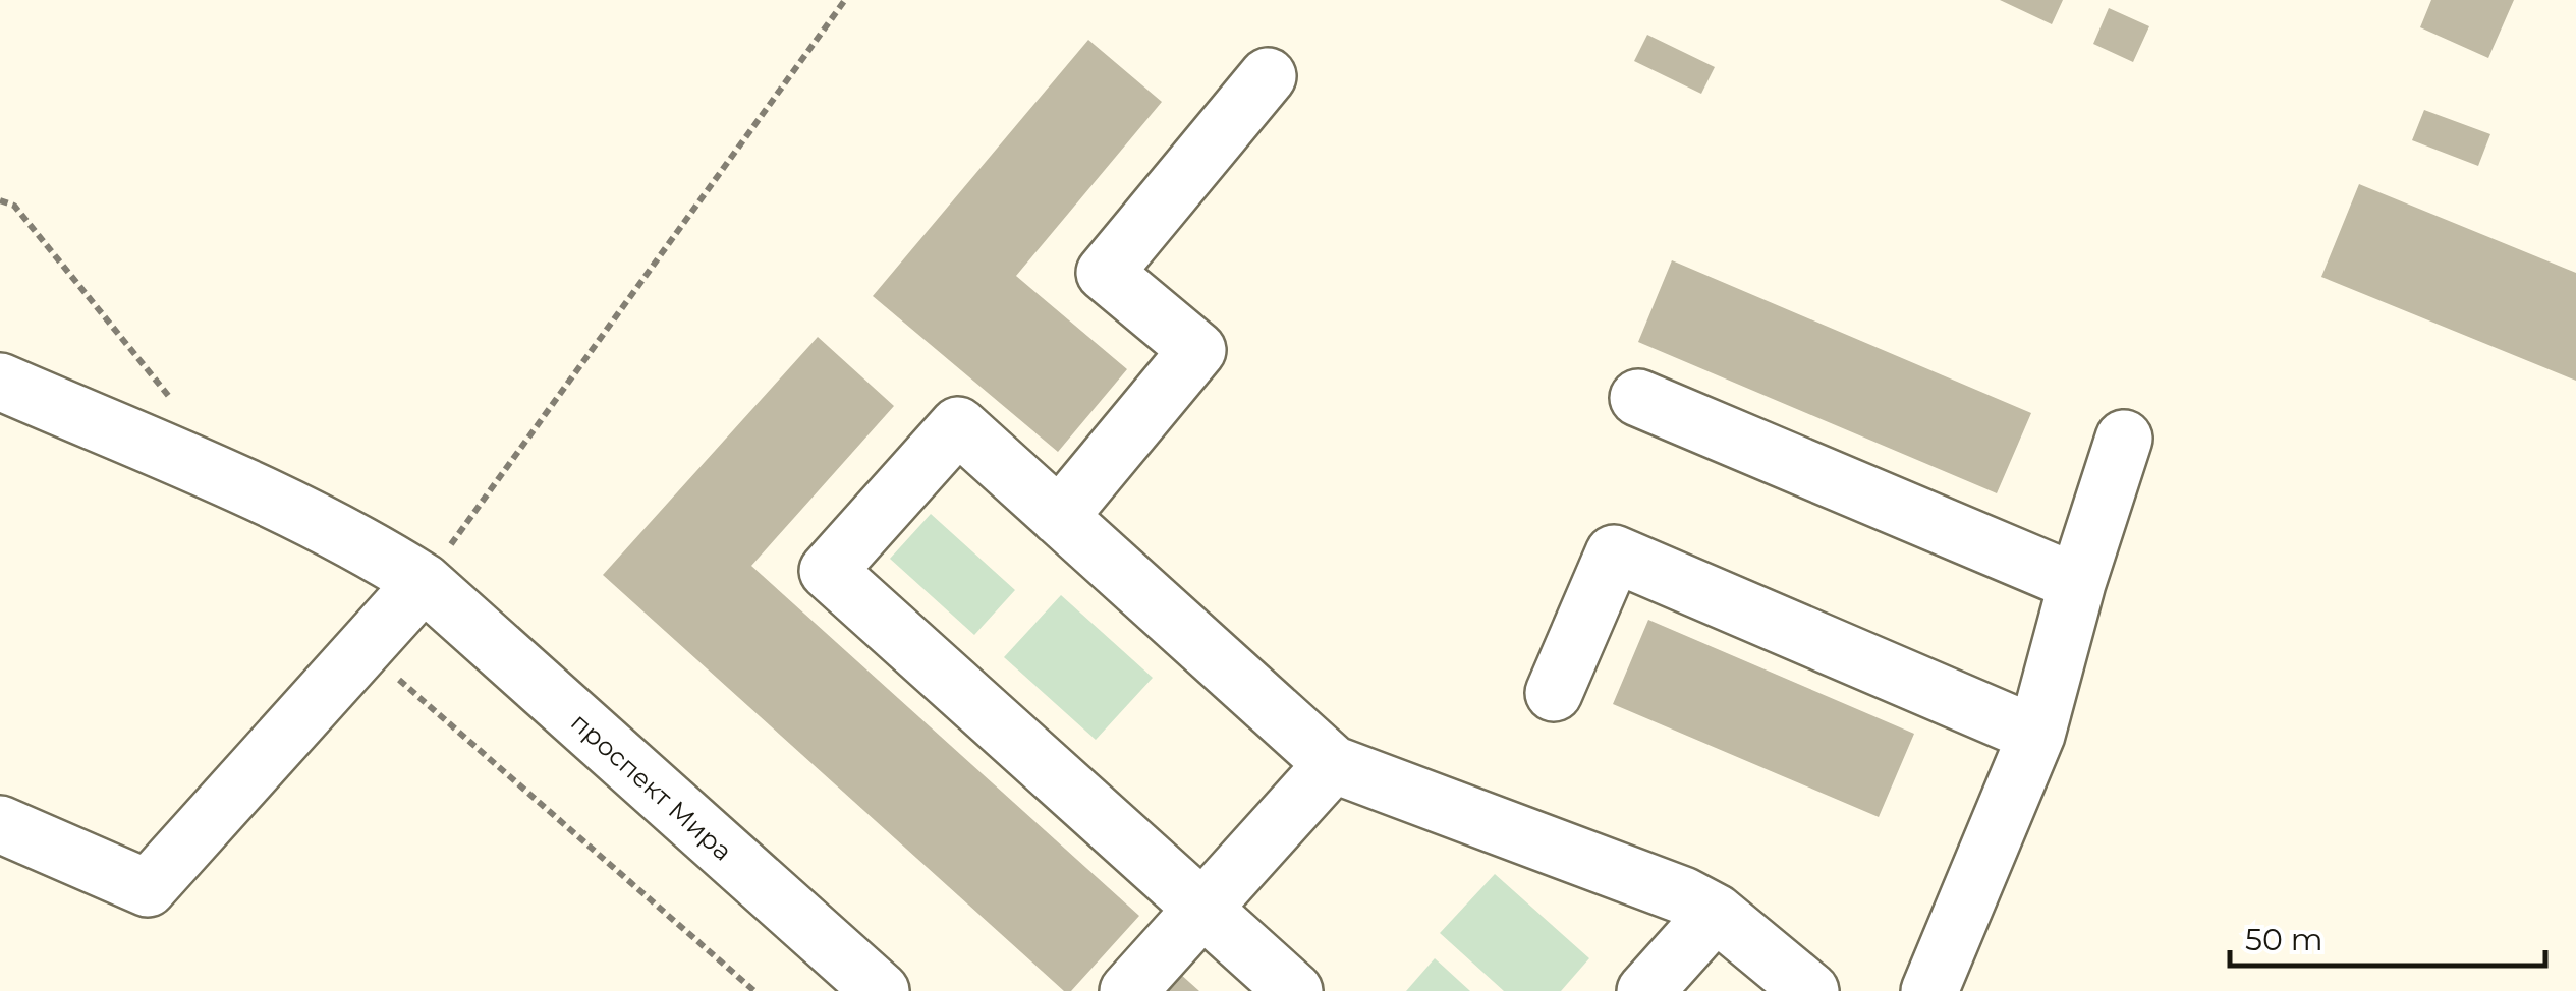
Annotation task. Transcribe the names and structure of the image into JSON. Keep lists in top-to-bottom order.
{
  "streets": {
    "street": ["проспект Мира"]
  },
  "scale_bar": "50 m"
}
